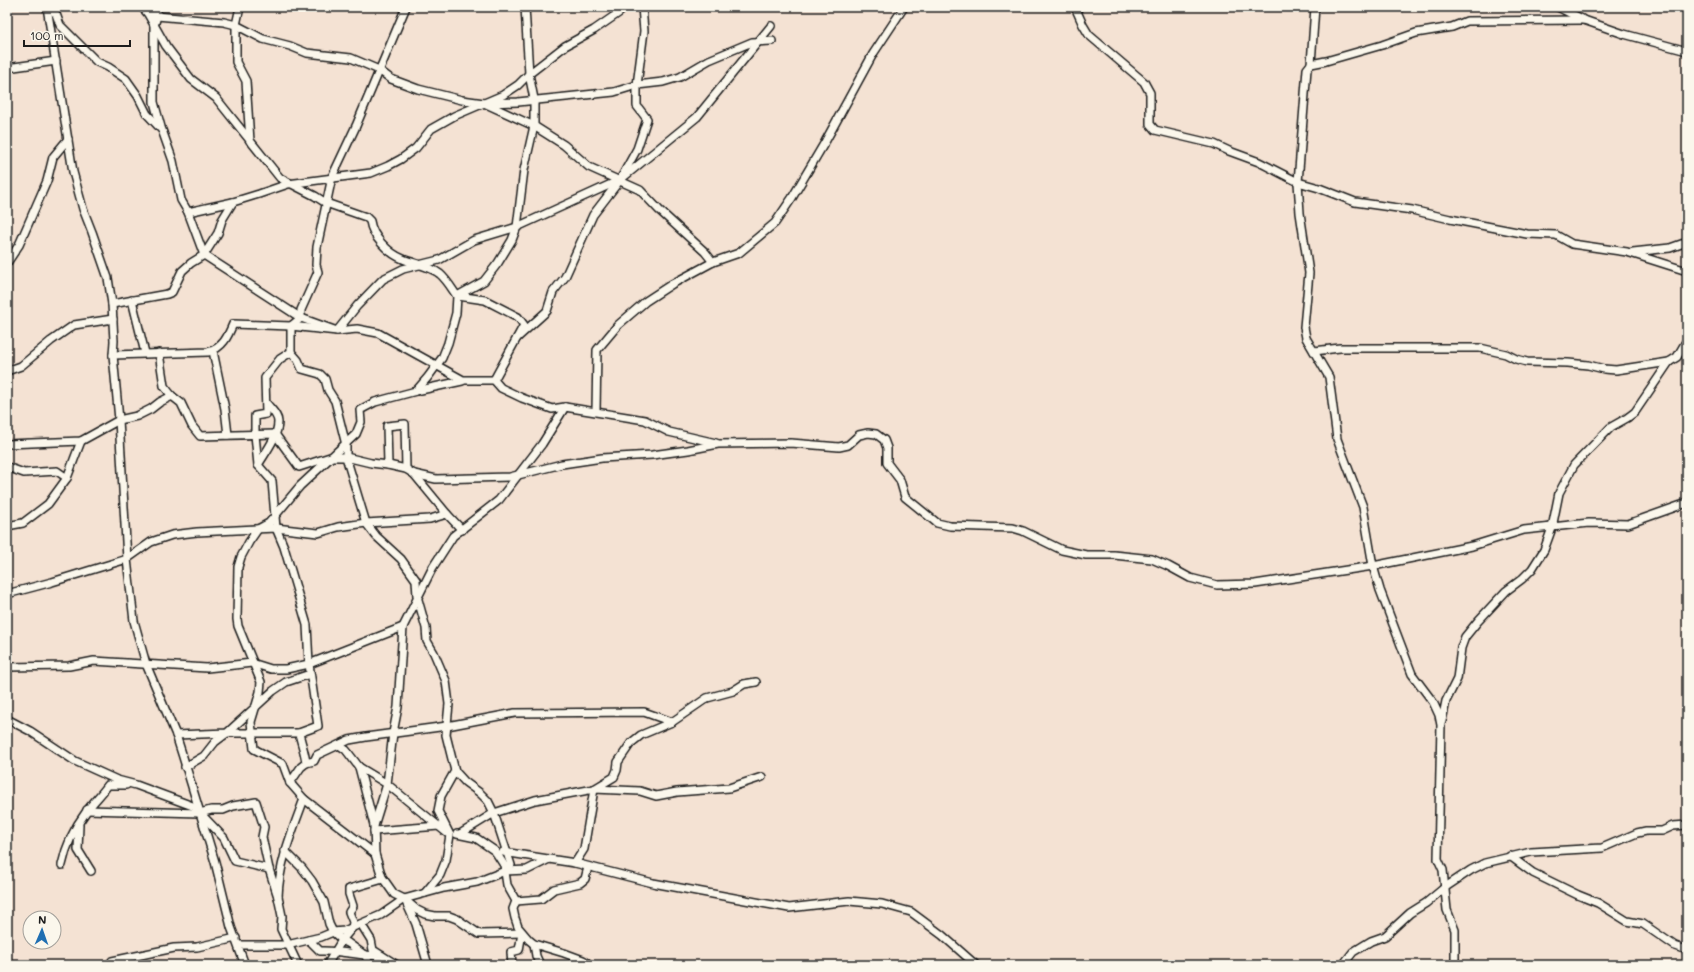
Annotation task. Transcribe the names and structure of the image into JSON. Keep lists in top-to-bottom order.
{
  "scale_bar": "100 m",
  "north": "top"
}
